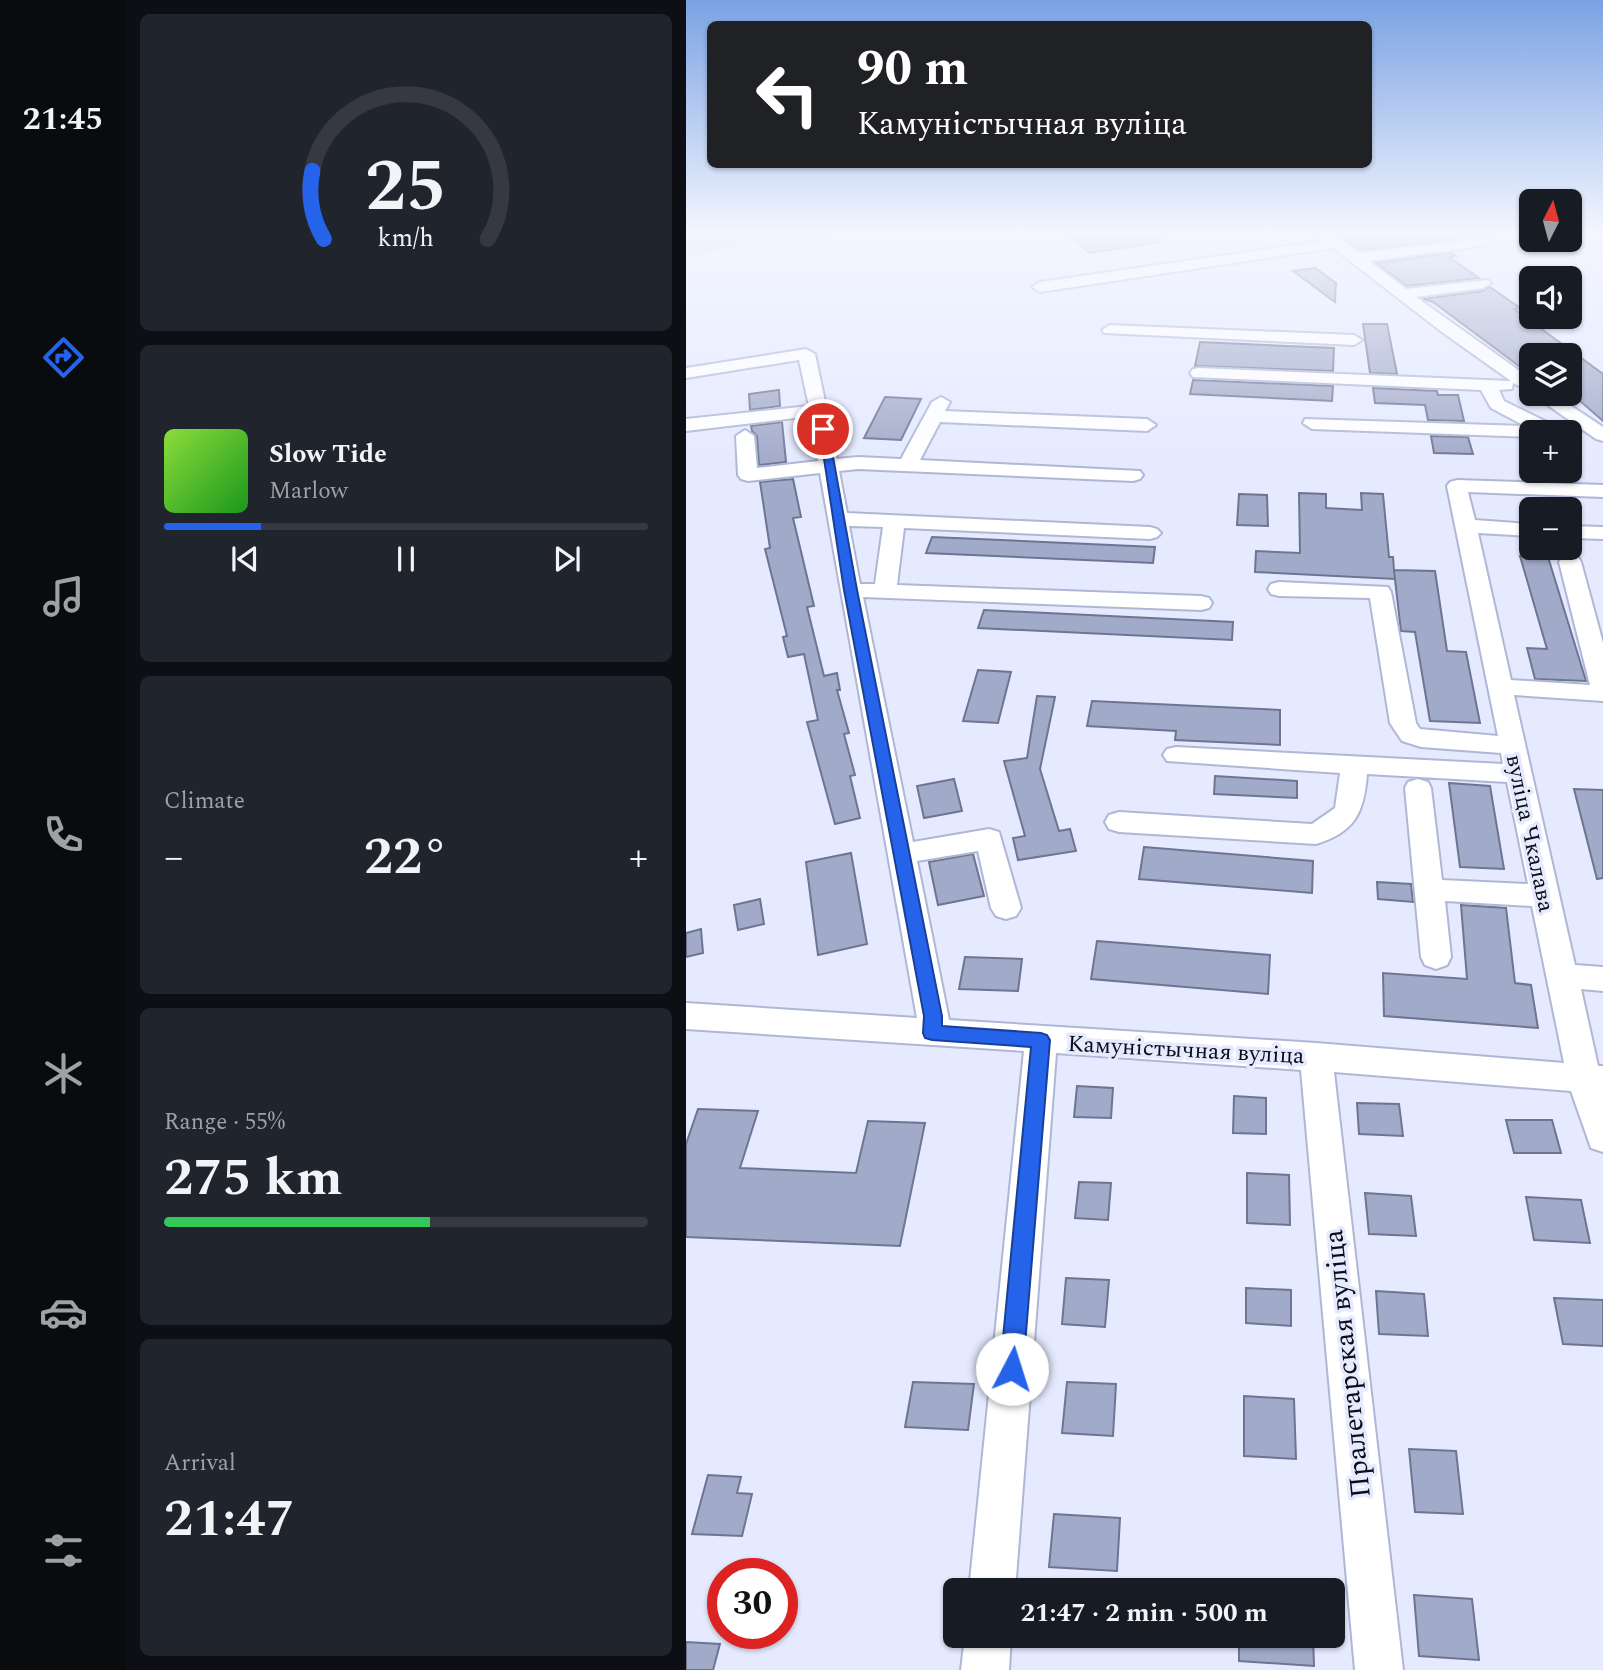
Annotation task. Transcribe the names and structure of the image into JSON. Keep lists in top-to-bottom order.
{
  "streets": {
    "street": ["вуліца Чкалава", "Камуністычная вуліца", "Пралетарская вуліца"]
  },
  "crossings": [
    ["вуліца Чкалава", "Камуністычная вуліца"],
    ["Камуністычная вуліца", "Пралетарская вуліца"]
  ],
  "north": "top",
  "page": {
    "tabs": "21:45",
    "turn": ["90 m", "Камуністычная вуліца"],
    "map_buttons": ["+", "−"],
    "song": ["Slow Tide", "Marlow"],
    "tile": [
      "Climate",
      ["Range · 55%", "275 km"],
      ["Arrival", "21:47"]
    ],
    "heat": ["−", "22°", "+"],
    "limit": "30",
    "trip": "21:47 · 2 min · 500 m",
    "gauge": ["25", "km/h"]
  }
}
